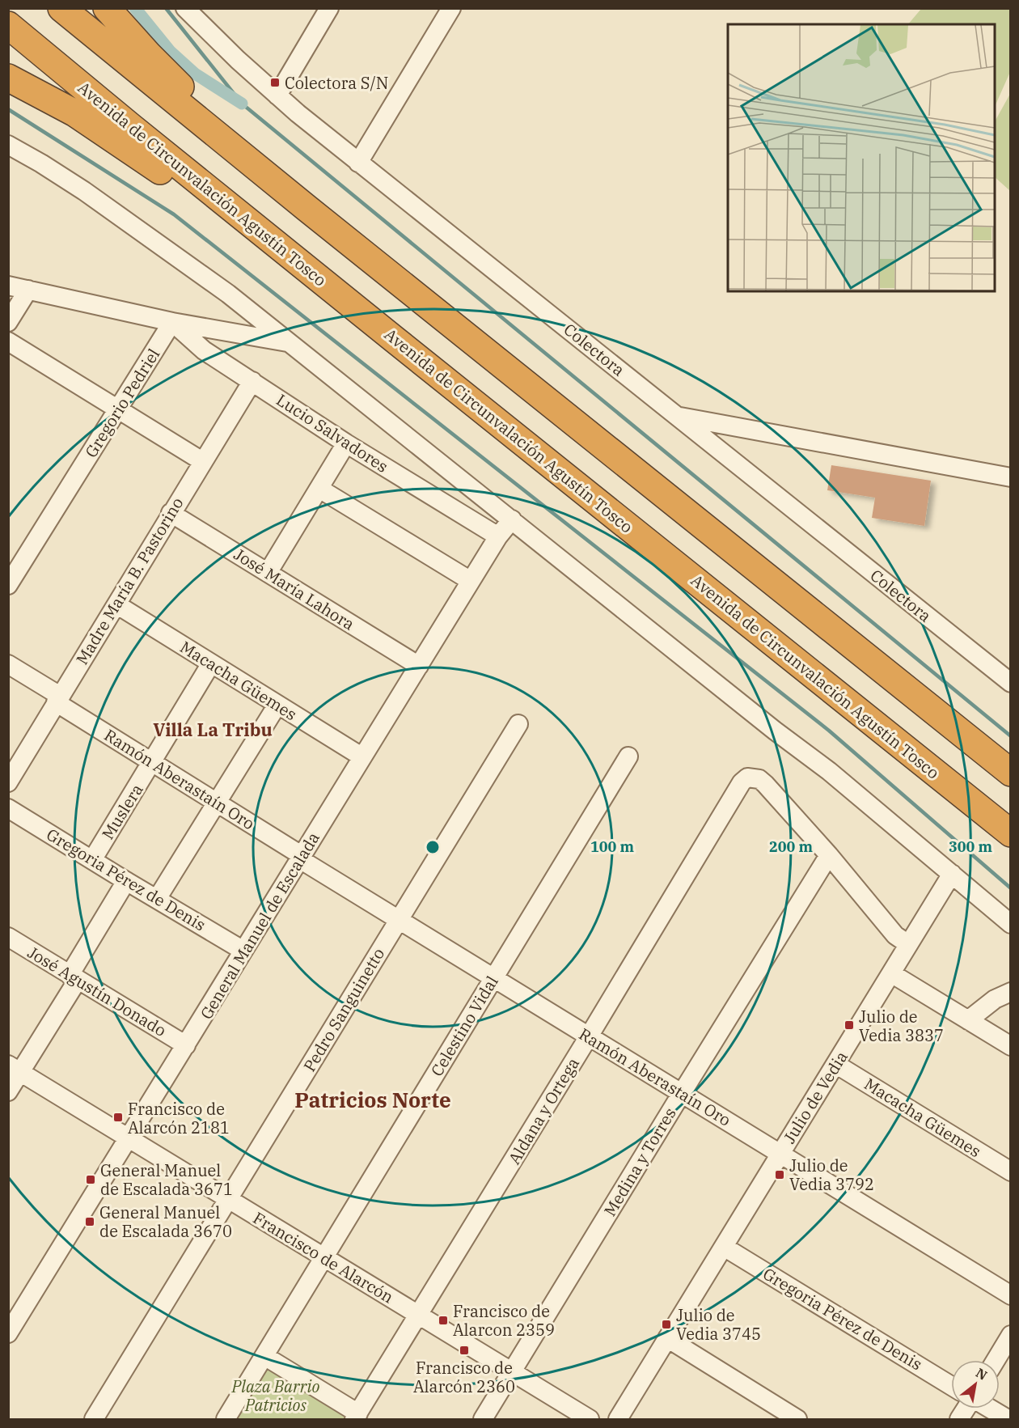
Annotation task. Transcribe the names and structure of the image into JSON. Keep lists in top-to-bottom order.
{
  "streets": {
    "highway": ["Avenida de Circunvalación Agustín Tosco"],
    "street": [
      "Colectora",
      "Gregorio Pedriel",
      "Lucio Salvadores",
      "Madre María B. Pastorino",
      "José María Lahora",
      "Macacha Güemes",
      "Ramón Aberastaín Oro",
      "Muslera",
      "Gregoria Pérez de Denis",
      "General Manuel de Escalada",
      "José Agustín Donado",
      "Pedro Sanguinetto",
      "Celestino Vidal",
      "Julio de Vedia",
      "Aldana y Ortega",
      "Medina y Torres",
      "Francisco de Alarcón"
    ]
  },
  "crossings": [
    ["Gregorio Pedriel", "Lucio Salvadores"],
    ["Lucio Salvadores", "Madre María B. Pastorino"],
    ["Lucio Salvadores", "General Manuel de Escalada"],
    ["Madre María B. Pastorino", "José María Lahora"],
    ["Madre María B. Pastorino", "Macacha Güemes"],
    ["Madre María B. Pastorino", "Ramón Aberastaín Oro"],
    ["José María Lahora", "General Manuel de Escalada"],
    ["Macacha Güemes", "Muslera"],
    ["Macacha Güemes", "General Manuel de Escalada"],
    ["Macacha Güemes", "Julio de Vedia"],
    ["Ramón Aberastaín Oro", "Muslera"],
    ["Ramón Aberastaín Oro", "General Manuel de Escalada"],
    ["Ramón Aberastaín Oro", "Pedro Sanguinetto"],
    ["Ramón Aberastaín Oro", "Celestino Vidal"],
    ["Ramón Aberastaín Oro", "Julio de Vedia"],
    ["Ramón Aberastaín Oro", "Aldana y Ortega"],
    ["Ramón Aberastaín Oro", "Medina y Torres"],
    ["Muslera", "Gregoria Pérez de Denis"],
    ["Gregoria Pérez de Denis", "General Manuel de Escalada"],
    ["Gregoria Pérez de Denis", "Julio de Vedia"],
    ["General Manuel de Escalada", "José Agustín Donado"],
    ["General Manuel de Escalada", "Francisco de Alarcón"],
    ["Pedro Sanguinetto", "Francisco de Alarcón"],
    ["Celestino Vidal", "Francisco de Alarcón"],
    ["Aldana y Ortega", "Medina y Torres"],
    ["Aldana y Ortega", "Francisco de Alarcón"],
    ["Medina y Torres", "Francisco de Alarcón"]
  ],
  "districts": ["Villa La Tribu", "Patricios Norte"],
  "parks": ["Plaza Barrio Patricios"],
  "places": {
    "transit": [
      "Colectora S/N",
      "Julio de Vedia 3837",
      "Francisco de Alarcón 2181",
      "Julio de Vedia 3792",
      "General Manuel de Escalada 3671",
      "General Manuel de Escalada 3670",
      "Francisco de Alarcon 2359",
      "Julio de Vedia 3745",
      "Francisco de Alarcón 2360"
    ]
  },
  "north": "top right",
  "rings": ["100 m", "200 m", "300 m"]
}
